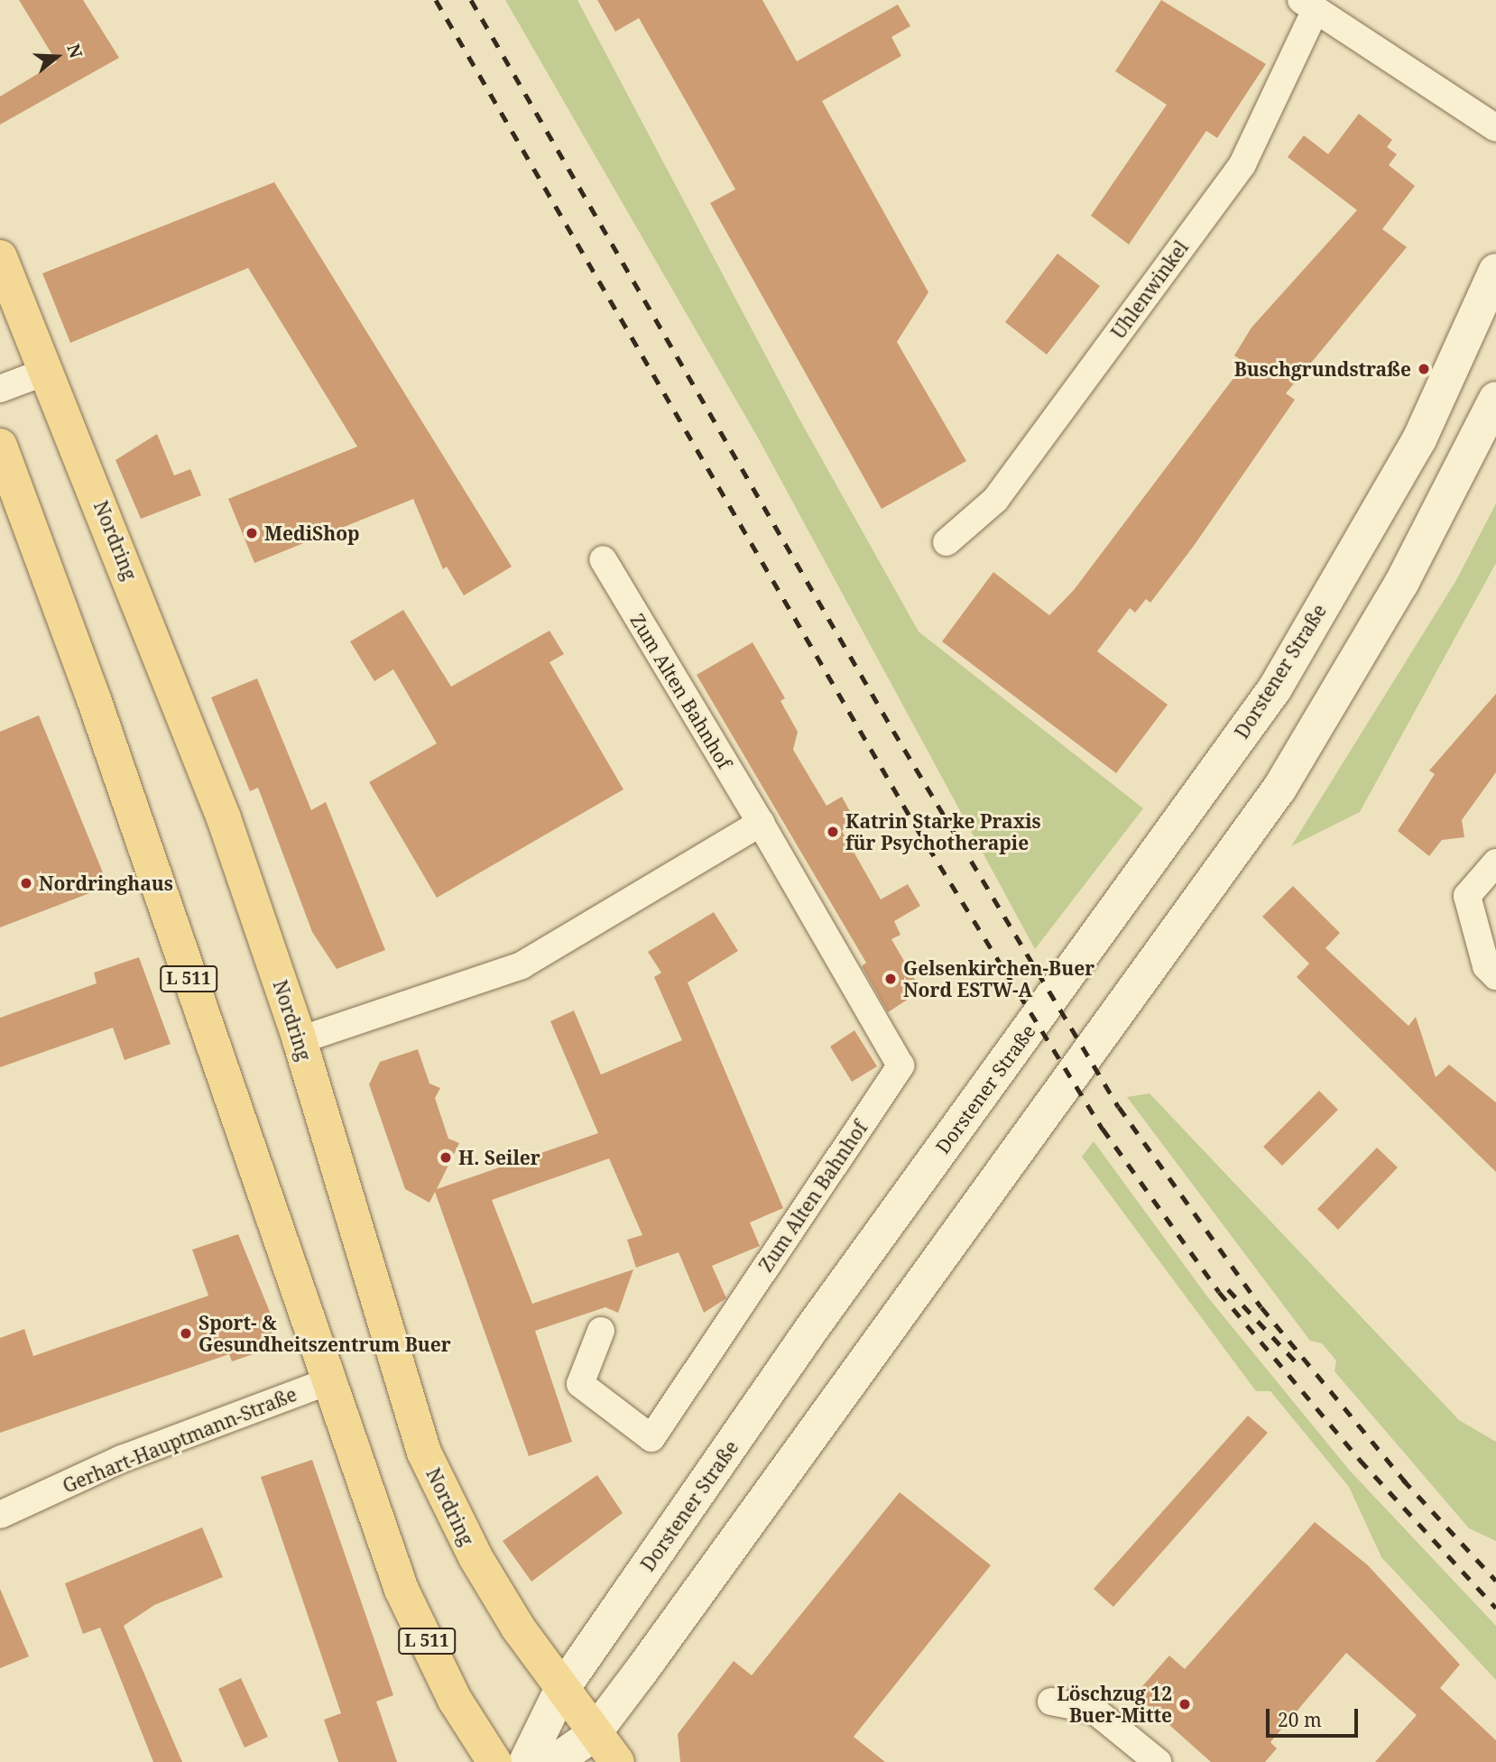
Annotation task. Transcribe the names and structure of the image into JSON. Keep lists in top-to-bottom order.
{
  "streets": {
    "main road": ["Nordring", "Dorstener Straße", "L 511"],
    "street": ["Uhlenwinkel", "Zum Alten Bahnhof", "Gerhart-Hauptmann-Straße"]
  },
  "crossings": [
    ["Nordring", "Dorstener Straße"],
    ["L 511", "Gerhart-Hauptmann-Straße"]
  ],
  "places": [
    "Buschgrundstraße",
    "MediShop",
    "Katrin Starke Praxis für Psychotherapie",
    "Nordringhaus",
    "Gelsenkirchen-Buer Nord ESTW-A",
    "H. Seiler",
    "Sport- & Gesundheitszentrum Buer",
    "Löschzug 12 Buer-Mitte"
  ],
  "scale_bar": "20 m",
  "north": "right"
}
